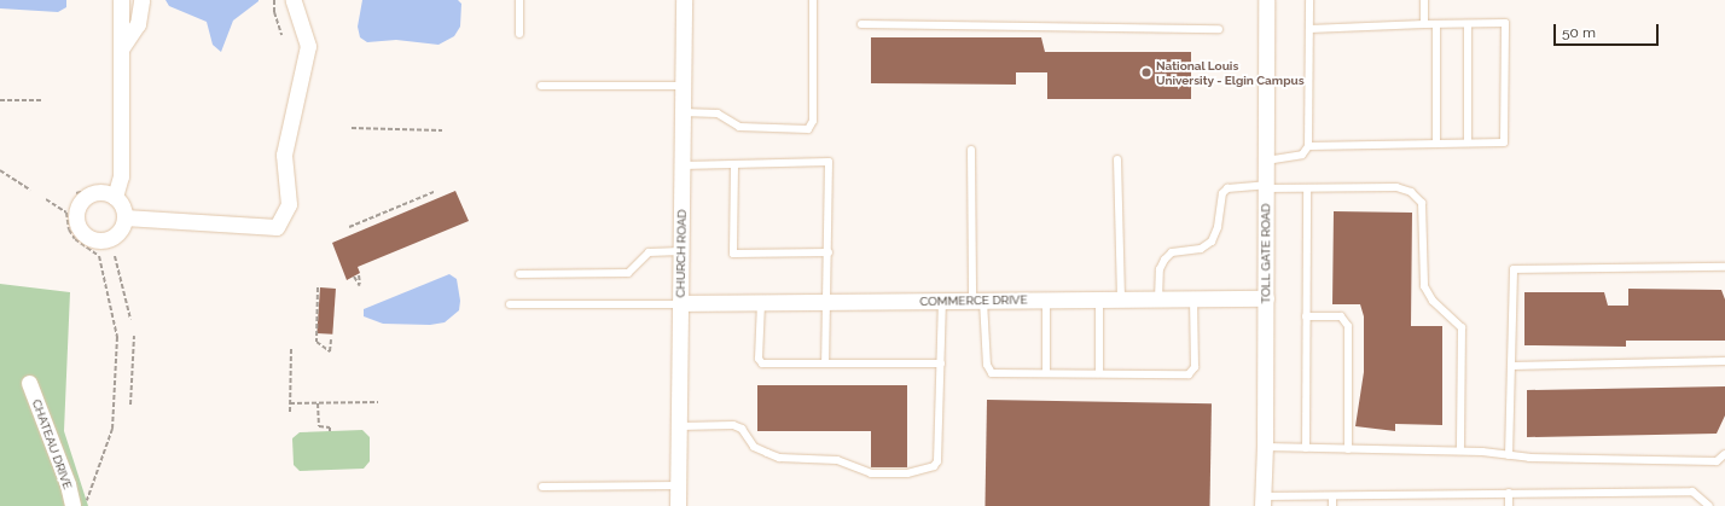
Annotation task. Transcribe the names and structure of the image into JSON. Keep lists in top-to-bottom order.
{
  "streets": {
    "street": [
      "CHURCH ROAD",
      "TOLL GATE ROAD",
      "COMMERCE DRIVE",
      "CHATEAU DRIVE"
    ]
  },
  "crossings": [
    ["CHURCH ROAD", "COMMERCE DRIVE"],
    ["TOLL GATE ROAD", "COMMERCE DRIVE"]
  ],
  "places": ["National Louis University - Elgin Campus"],
  "scale_bar": "50 m"
}
